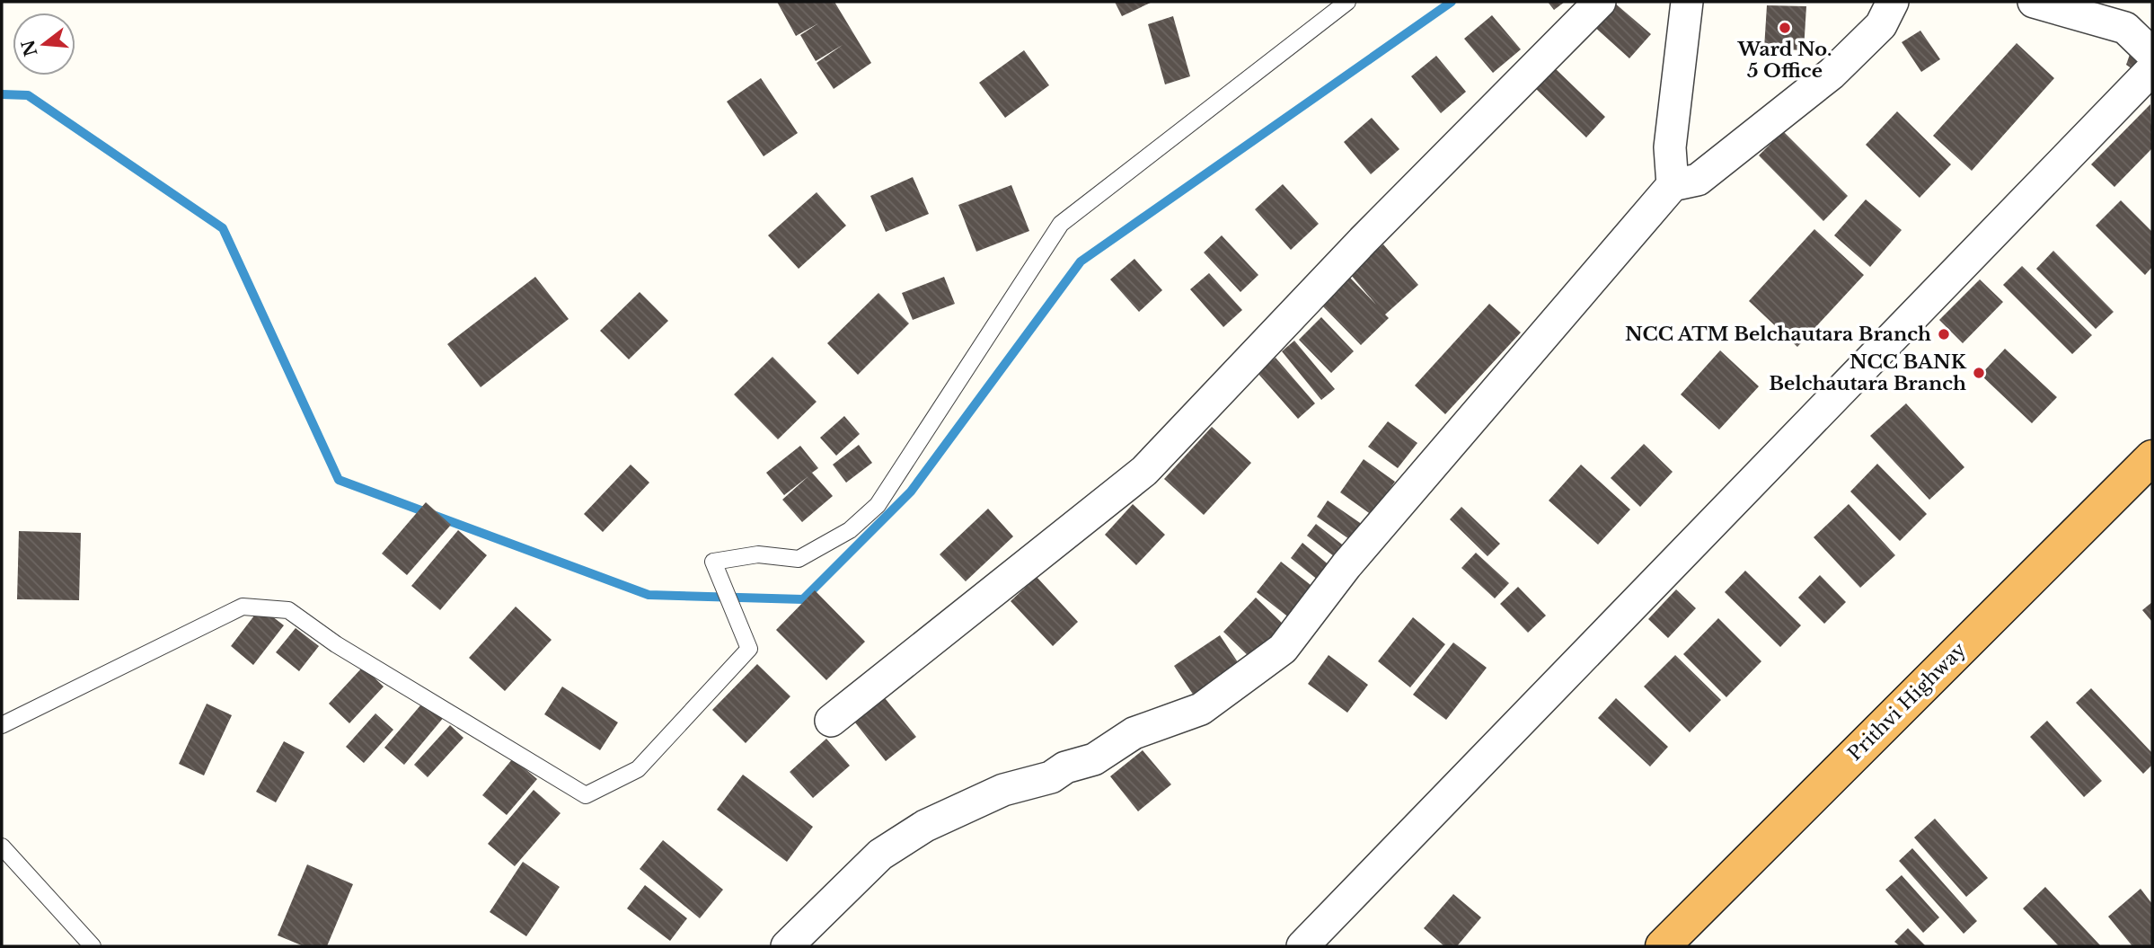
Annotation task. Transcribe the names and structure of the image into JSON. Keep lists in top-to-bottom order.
{
  "streets": {
    "highway": ["Prithvi Highway"]
  },
  "places": ["Ward No. 5 Office", "NCC ATM Belchautara Branch", "NCC BANK Belchautara Branch"],
  "north": "left"
}
